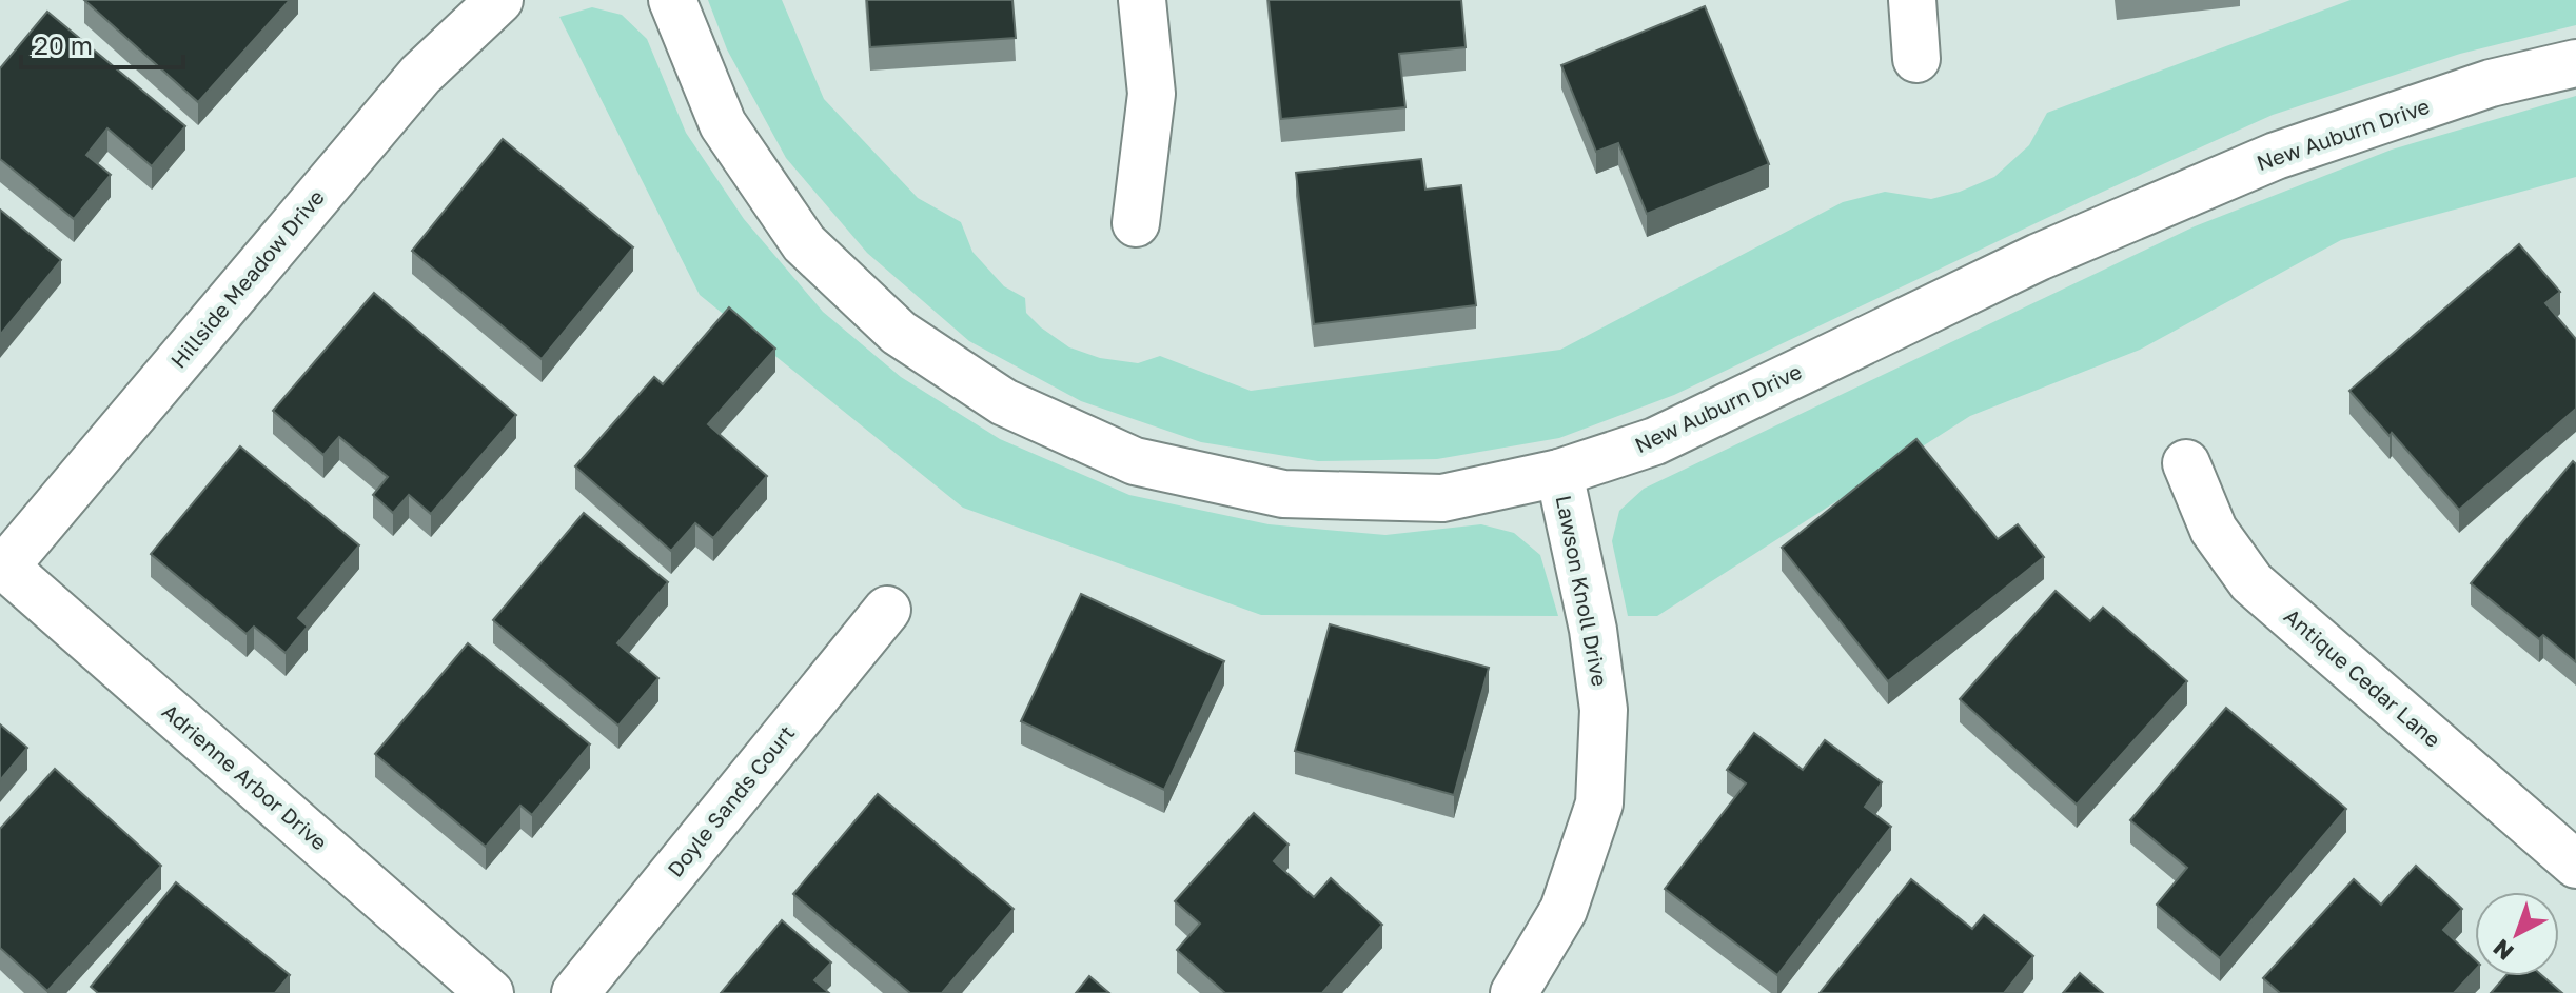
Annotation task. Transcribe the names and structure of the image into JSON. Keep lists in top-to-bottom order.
{
  "streets": {
    "street": [
      "New Auburn Drive",
      "Hillside Meadow Drive",
      "Lawson Knoll Drive",
      "Antique Cedar Lane",
      "Adrienne Arbor Drive",
      "Doyle Sands Court"
    ]
  },
  "crossings": [
    ["New Auburn Drive", "Lawson Knoll Drive"],
    ["Hillside Meadow Drive", "Adrienne Arbor Drive"]
  ],
  "scale_bar": "20 m",
  "north": "bottom left"
}
